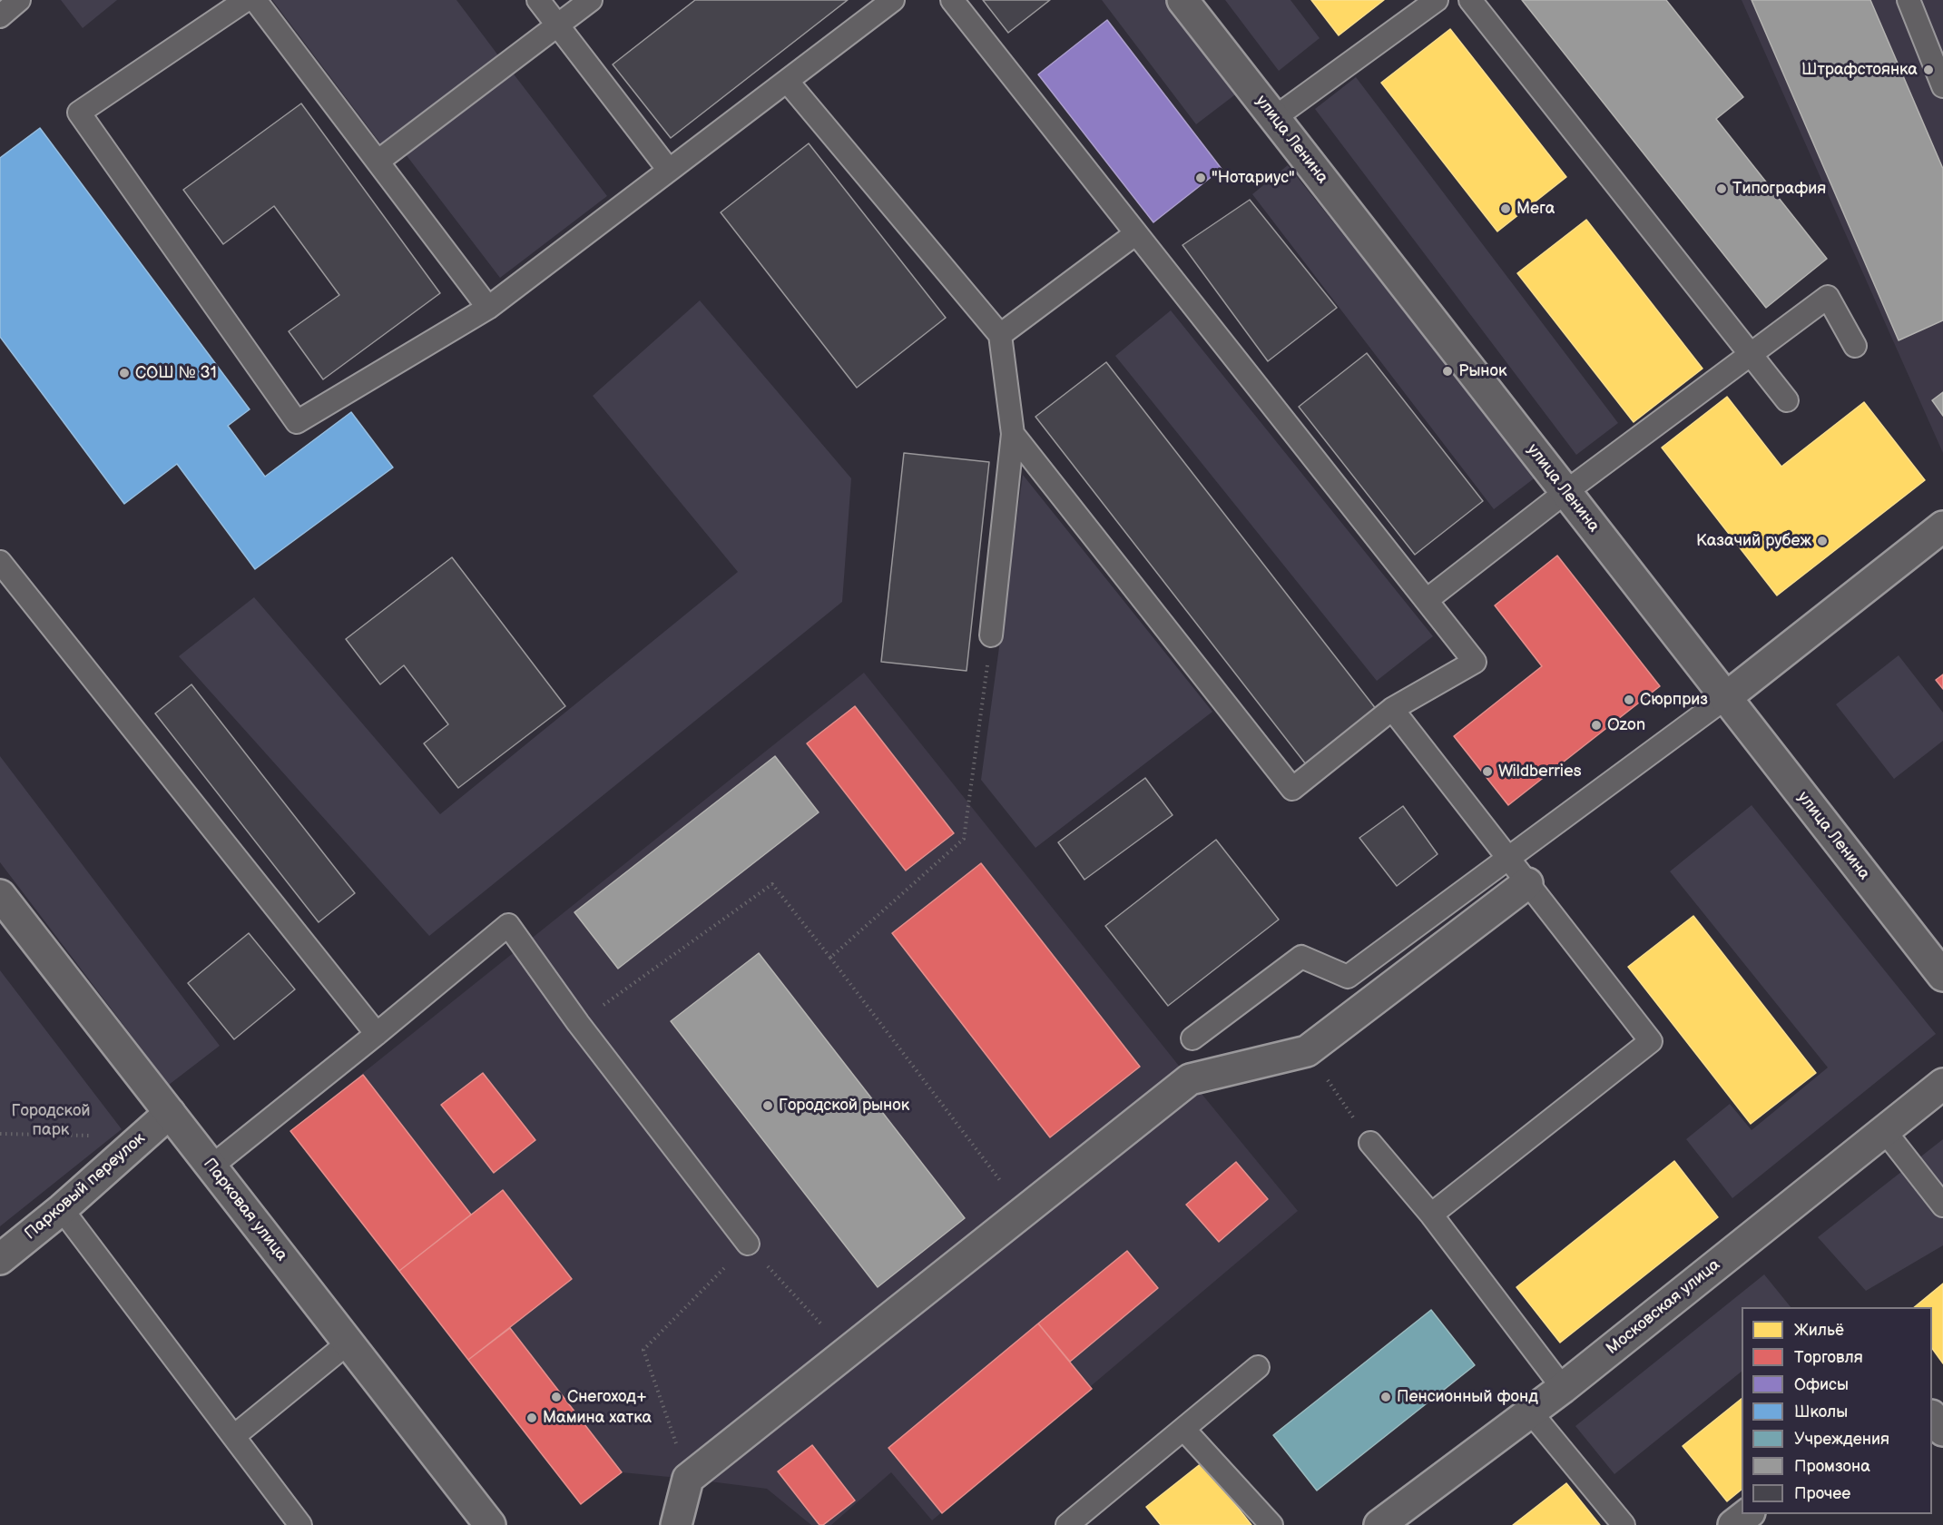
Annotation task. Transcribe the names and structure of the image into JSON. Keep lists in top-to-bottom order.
{
  "streets": {
    "main road": [
      "улица Ленина",
      "Парковый переулок",
      "Парковая улица",
      "Московская улица"
    ]
  },
  "crossings": [
    ["Парковый переулок", "Парковая улица"]
  ],
  "parks": ["Городской парк"],
  "places": [
    "Штрафстоянка",
    "\"Нотариус\"",
    "Типография",
    "Мега",
    "Рынок",
    "СОШ № 31",
    "Казачий рубеж",
    "Сюрприз",
    "Ozon",
    "Wildberries",
    "Городской рынок",
    "Снегоход+",
    "Пенсионный фонд",
    "Мамина хатка"
  ],
  "legend": [
    "Жильё",
    "Торговля",
    "Офисы",
    "Школы",
    "Учреждения",
    "Промзона",
    "Прочее"
  ]
}
